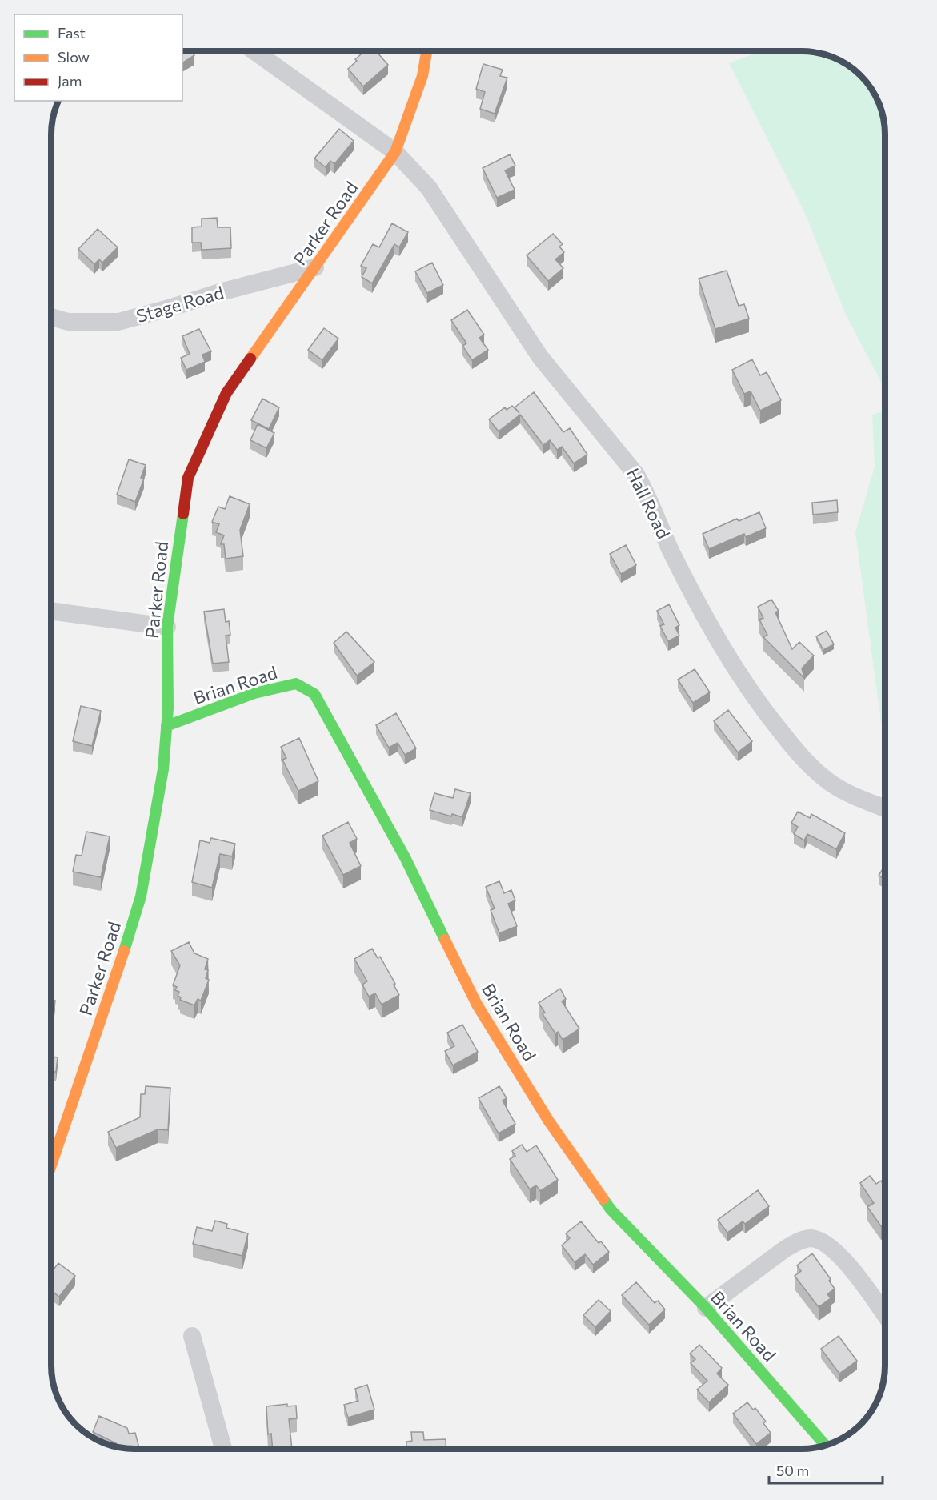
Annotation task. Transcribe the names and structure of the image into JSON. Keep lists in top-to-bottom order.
{
  "streets": {
    "street": [
      "Parker Road",
      "Stage Road",
      "Hall Road",
      "Brian Road"
    ]
  },
  "crossings": [
    ["Parker Road", "Stage Road"],
    ["Parker Road", "Hall Road"],
    ["Parker Road", "Brian Road"]
  ],
  "legend": ["Fast", "Slow", "Jam"],
  "scale_bar": "50 m"
}
